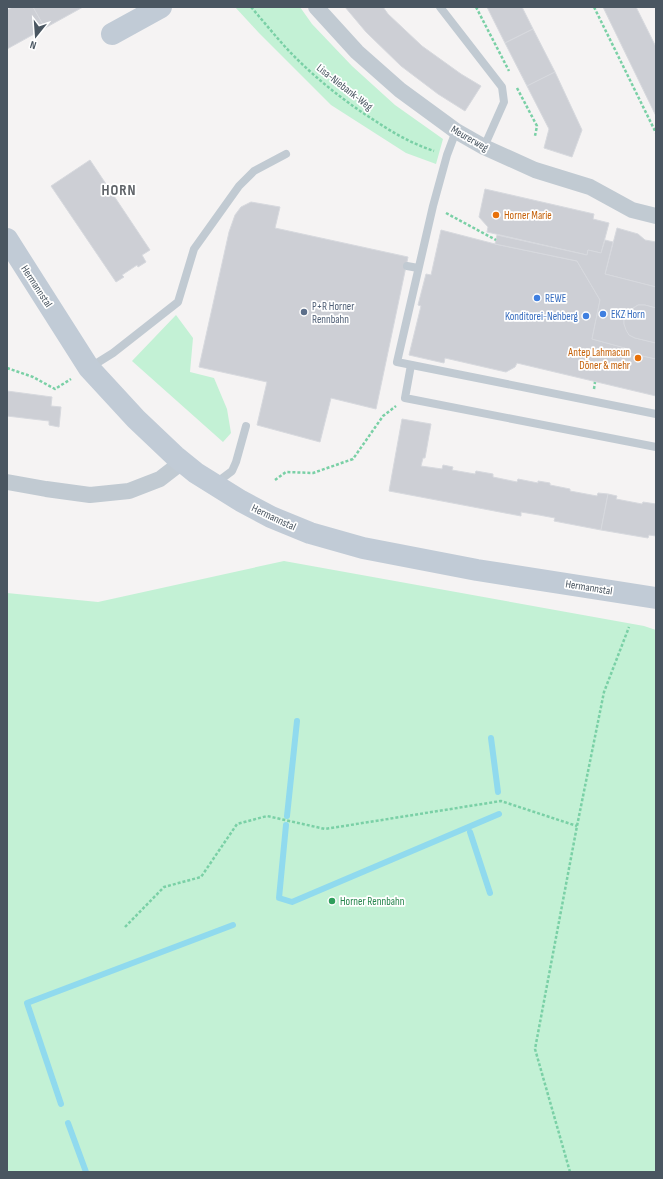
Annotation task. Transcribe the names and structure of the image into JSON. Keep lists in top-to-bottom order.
{
  "streets": {
    "street": ["Meurerweg", "Hermannstal"],
    "path": ["Lisa-Niebank-Weg"]
  },
  "districts": ["HORN"],
  "places": [
    "Horner Marie",
    "REWE",
    "P+R Horner Rennbahn",
    "EKZ Horn",
    "Konditorei-Nehberg",
    "Antep Lahmacun Döner & mehr",
    "Horner Rennbahn"
  ],
  "north": "bottom"
}
